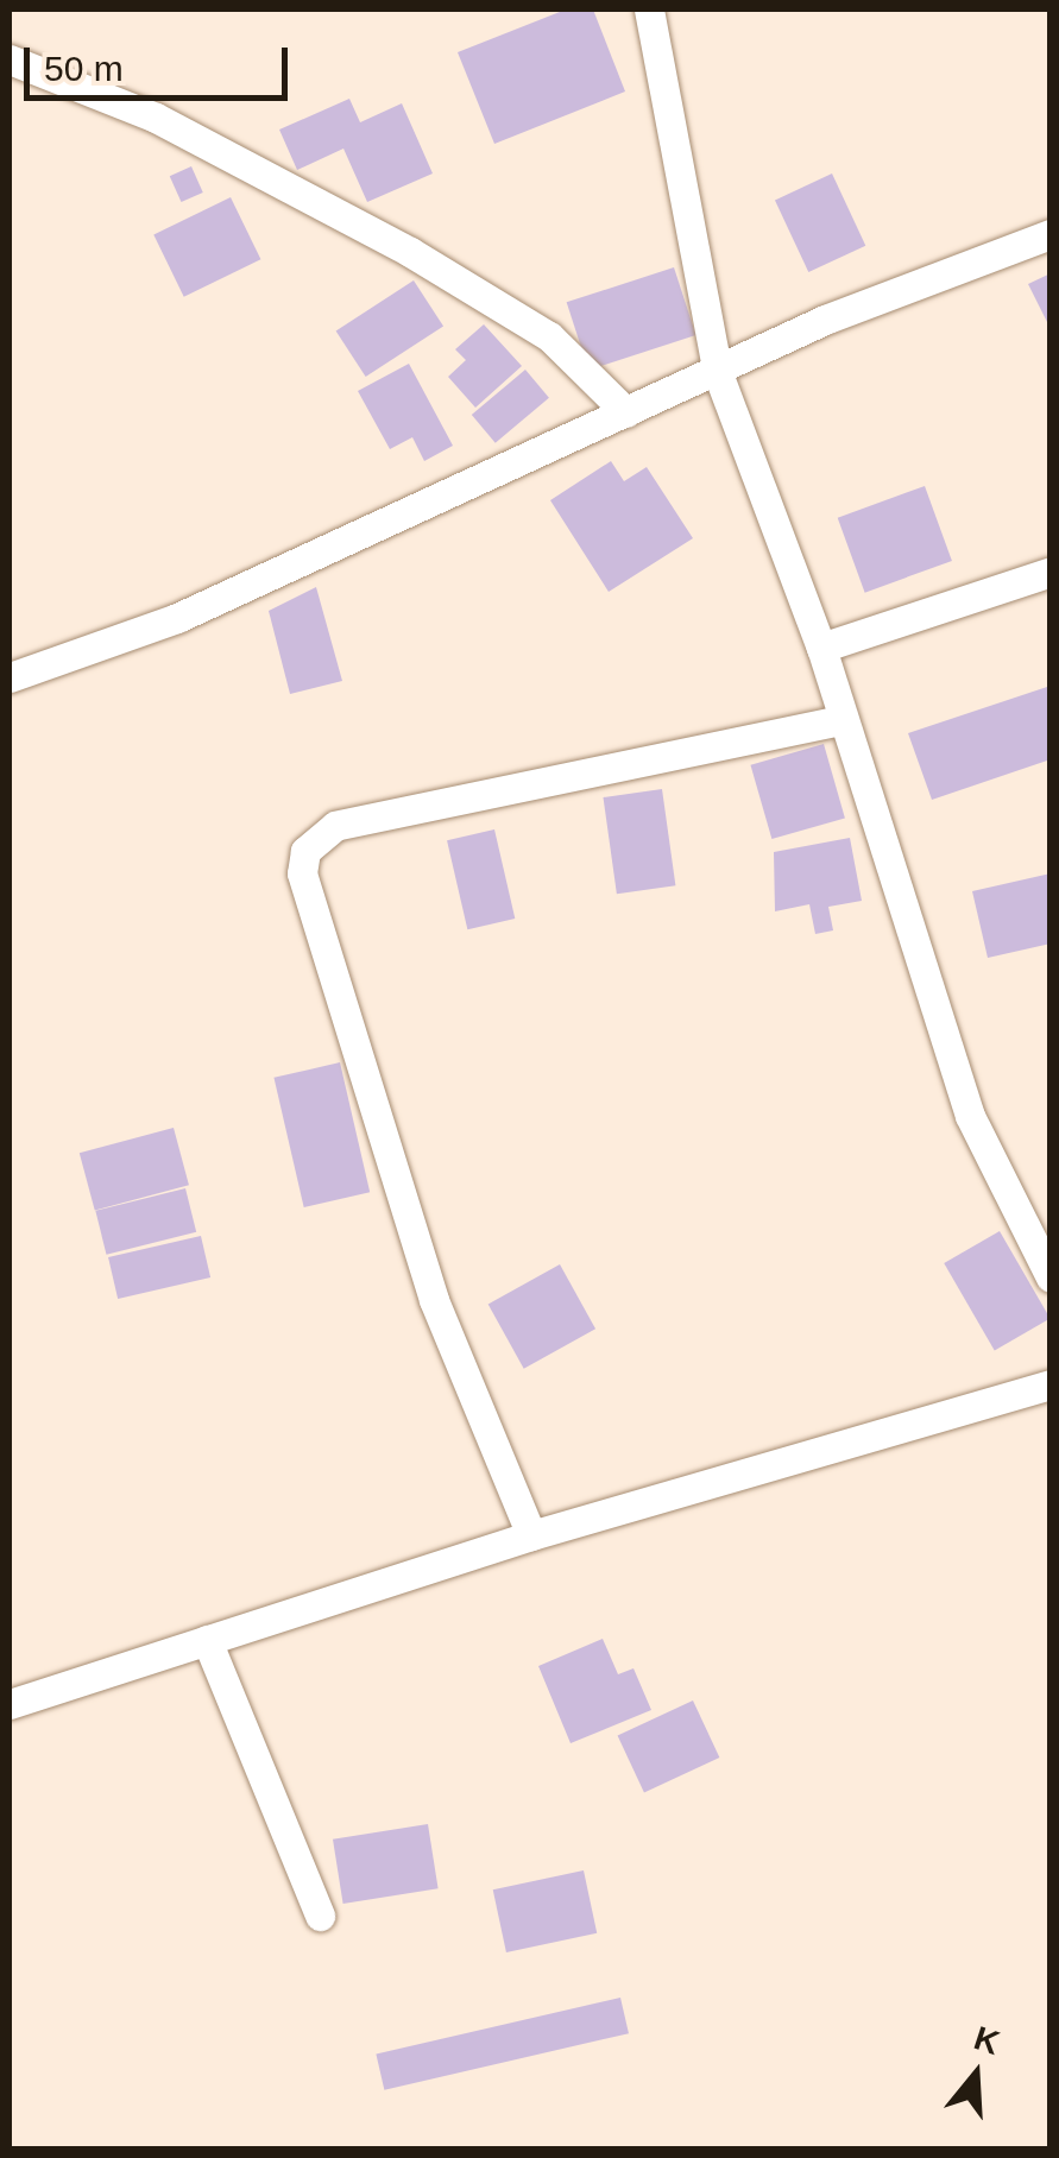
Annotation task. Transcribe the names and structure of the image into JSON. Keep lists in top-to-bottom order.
{
  "scale_bar": "50 m",
  "north": "top"
}
